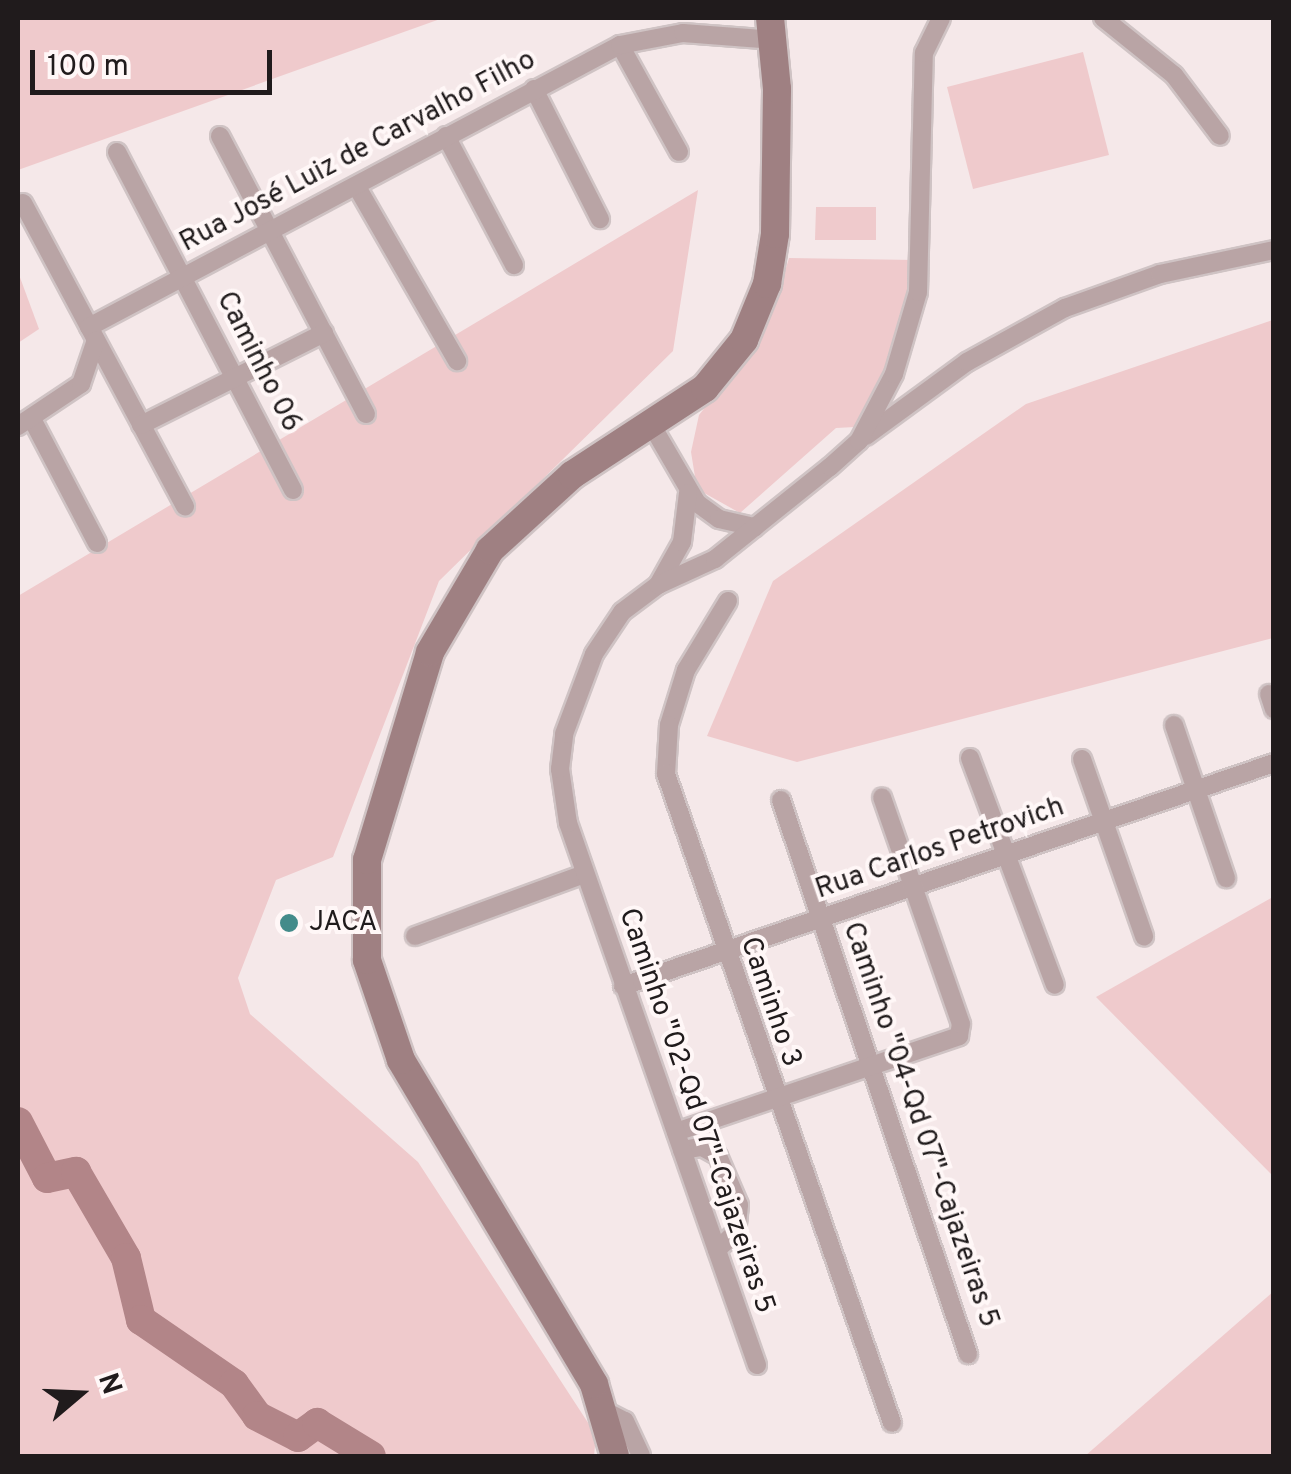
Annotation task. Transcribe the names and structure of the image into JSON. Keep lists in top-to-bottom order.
{
  "streets": {
    "street": [
      "Rua José Luiz de Carvalho Filho",
      "Caminho 06",
      "Rua Carlos Petrovich",
      "Caminho 3",
      "Caminho \"02-Qd 07\"-Cajazeiras 5",
      "Caminho \"04-Qd 07\"-Cajazeiras 5"
    ]
  },
  "crossings": [
    ["Rua José Luiz de Carvalho Filho", "Caminho 06"],
    ["Rua Carlos Petrovich", "Caminho 3"],
    ["Rua Carlos Petrovich", "Caminho \"02-Qd 07\"-Cajazeiras 5"],
    ["Rua Carlos Petrovich", "Caminho \"04-Qd 07\"-Cajazeiras 5"]
  ],
  "places": ["JACA"],
  "scale_bar": "100 m",
  "north": "right"
}
